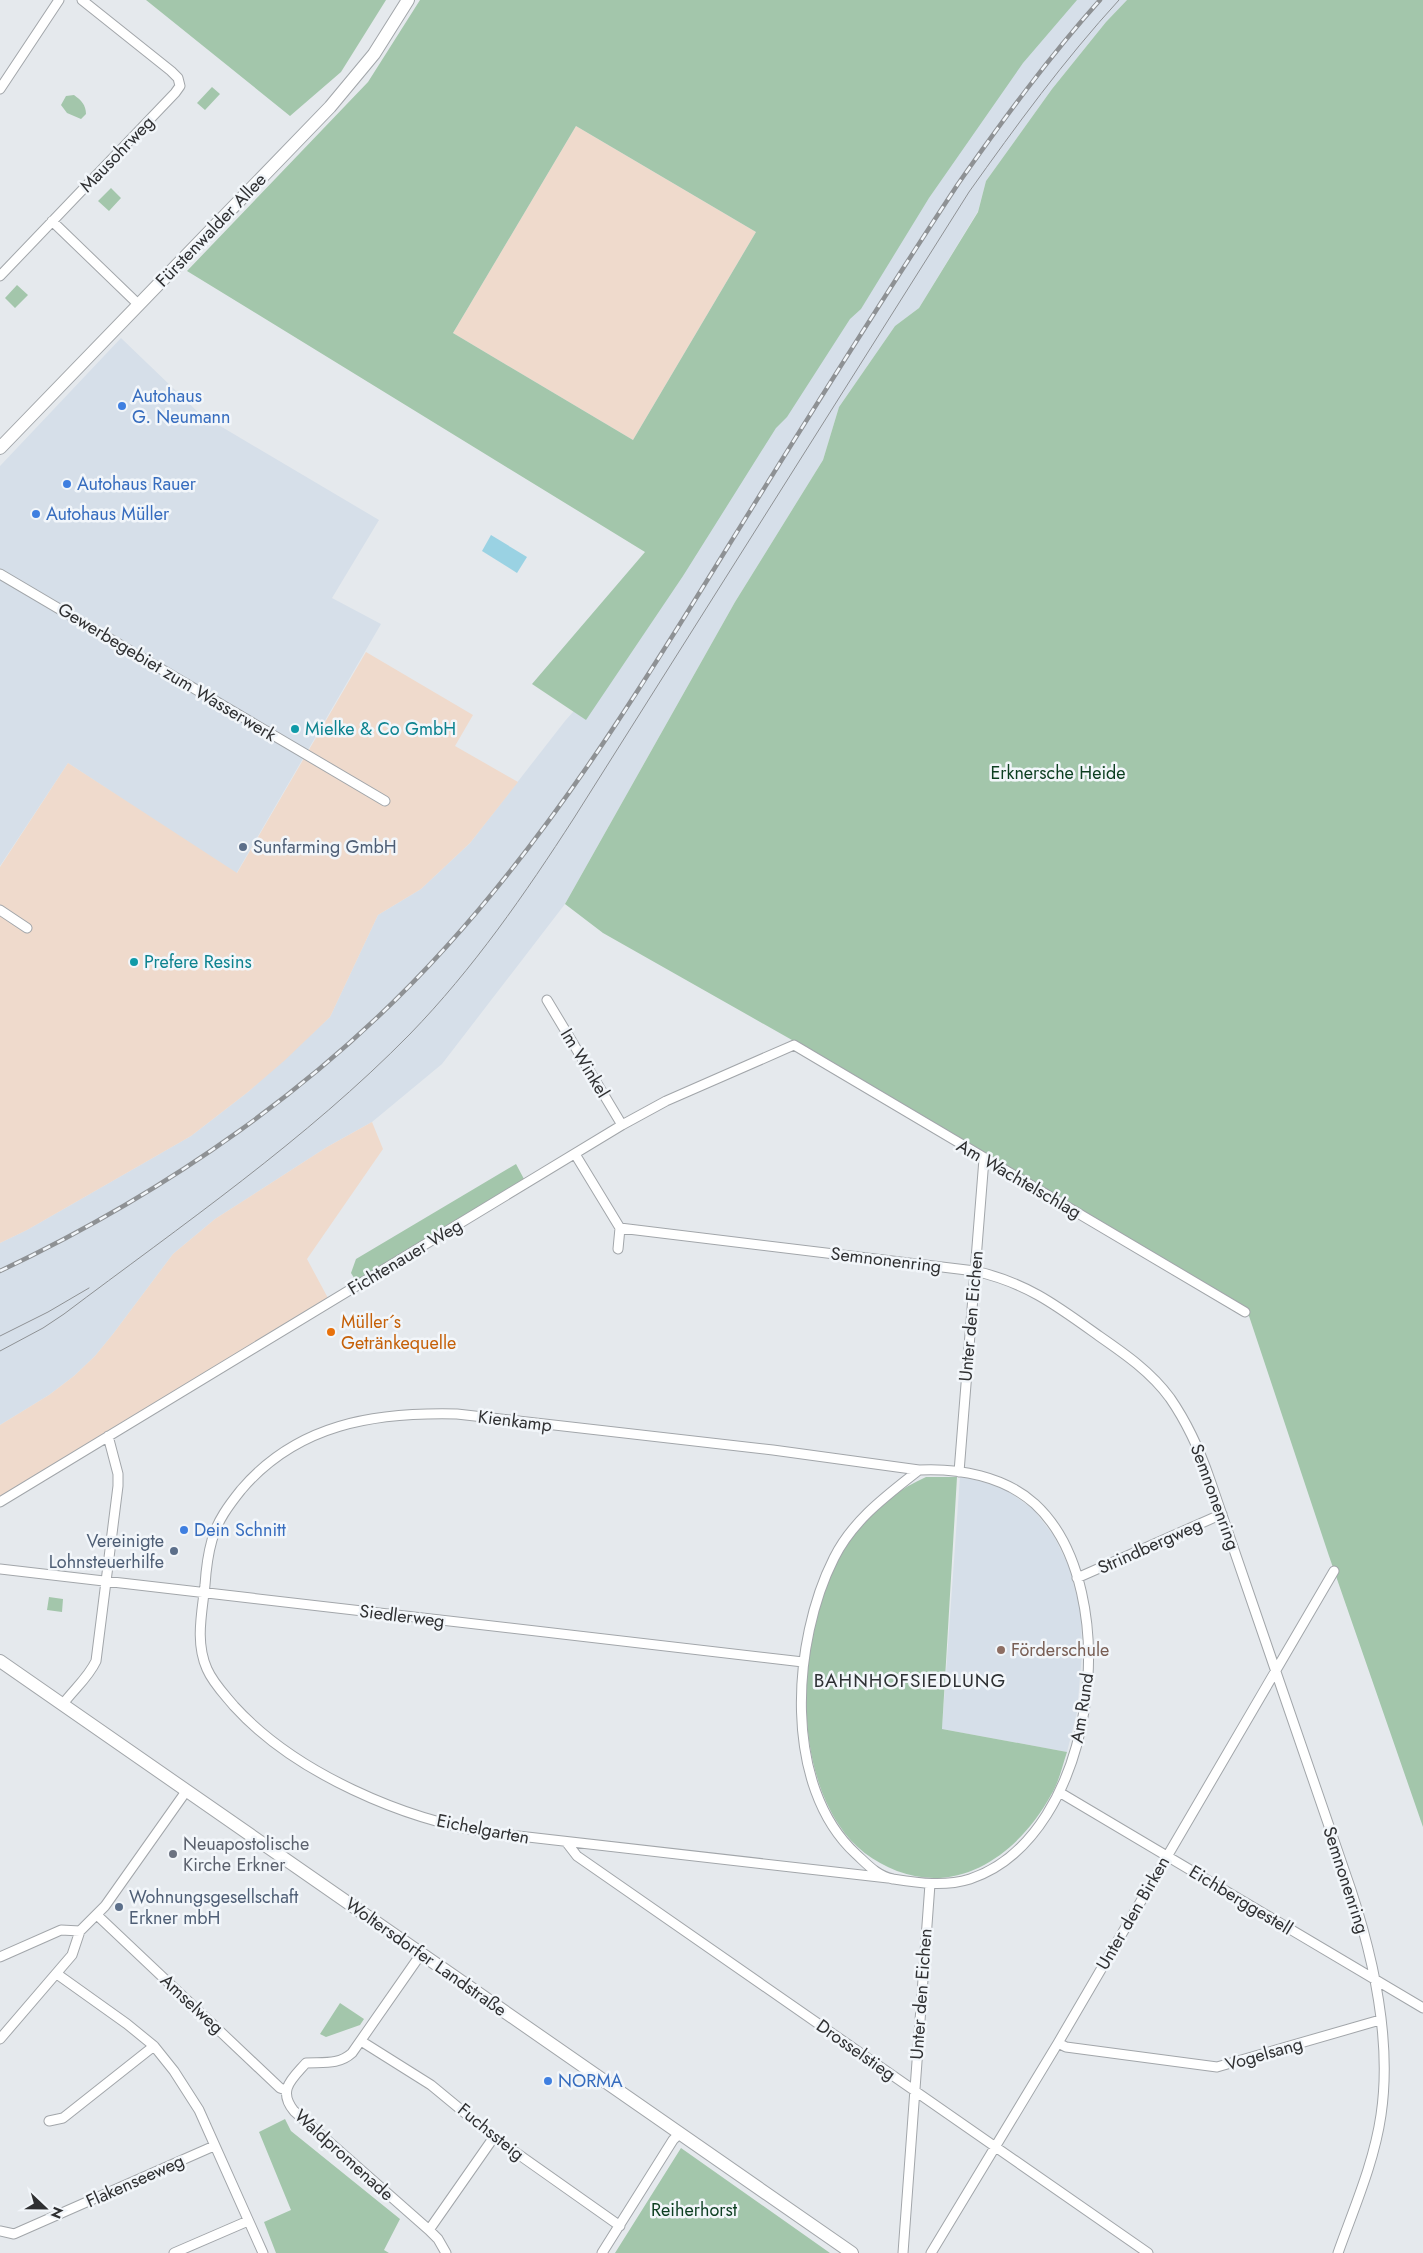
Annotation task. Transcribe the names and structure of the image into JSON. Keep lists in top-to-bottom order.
{
  "streets": {
    "main road": ["Fürstenwalder Allee", "Woltersdorfer Landstraße"],
    "street": [
      "Mausohrweg",
      "Gewerbegebiet zum Wasserwerk",
      "Im Winkel",
      "Am Wachtelschlag",
      "Fichtenauer Weg",
      "Semnonenring",
      "Unter den Eichen",
      "Kienkamp",
      "Strindbergweg",
      "Siedlerweg",
      "Am Rund",
      "Eichelgarten",
      "Eichberggestell",
      "Unter den Birken",
      "Amselweg",
      "Drosselstieg",
      "Vogelsang",
      "Fuchssteig",
      "Waldpromenade",
      "Flakenseeweg"
    ]
  },
  "crossings": [
    ["Im Winkel", "Fichtenauer Weg"],
    ["Am Wachtelschlag", "Fichtenauer Weg"],
    ["Am Wachtelschlag", "Unter den Eichen"],
    ["Semnonenring", "Unter den Eichen"],
    ["Semnonenring", "Strindbergweg"],
    ["Semnonenring", "Eichberggestell"],
    ["Semnonenring", "Unter den Birken"],
    ["Semnonenring", "Vogelsang"],
    ["Unter den Eichen", "Am Rund"],
    ["Unter den Eichen", "Drosselstieg"],
    ["Kienkamp", "Siedlerweg"],
    ["Kienkamp", "Am Rund"],
    ["Kienkamp", "Eichelgarten"],
    ["Strindbergweg", "Am Rund"],
    ["Siedlerweg", "Am Rund"],
    ["Siedlerweg", "Eichelgarten"],
    ["Am Rund", "Eichelgarten"],
    ["Am Rund", "Eichberggestell"],
    ["Eichelgarten", "Drosselstieg"],
    ["Eichberggestell", "Unter den Birken"],
    ["Unter den Birken", "Drosselstieg"],
    ["Unter den Birken", "Vogelsang"],
    ["Woltersdorfer Landstraße", "Waldpromenade"],
    ["Amselweg", "Waldpromenade"],
    ["Fuchssteig", "Waldpromenade"]
  ],
  "districts": ["BAHNHOFSIEDLUNG"],
  "parks": ["Erknersche Heide", "Reiherhorst"],
  "places": [
    "Autohaus G. Neumann",
    "Autohaus Rauer",
    "Autohaus Müller",
    "Mielke & Co GmbH",
    "Sunfarming GmbH",
    "Prefere Resins",
    "Müller´s Getränkequelle",
    "Dein Schnitt",
    "Vereinigte Lohnsteuerhilfe",
    "Förderschule",
    "Neuapostolische Kirche Erkner",
    "Wohnungsgesellschaft Erkner mbH",
    "NORMA"
  ],
  "north": "right"
}
